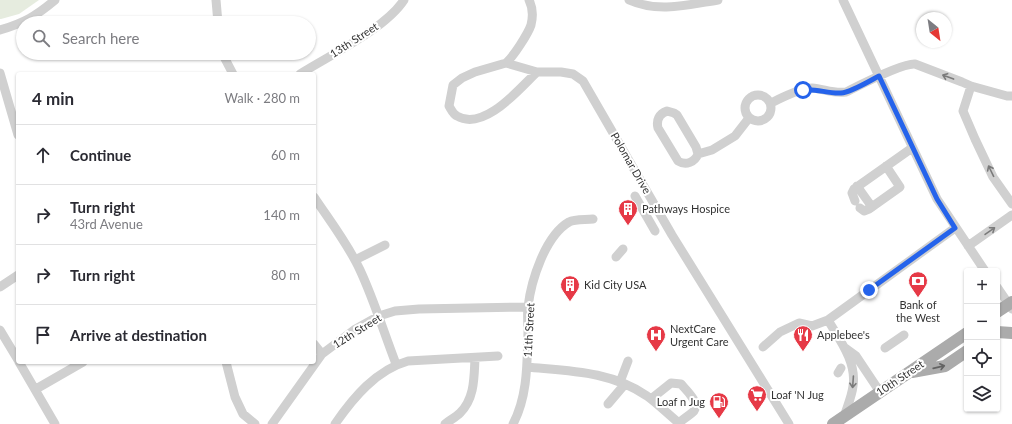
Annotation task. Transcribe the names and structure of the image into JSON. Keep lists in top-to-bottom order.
{
  "streets": {
    "main road": ["10th Street"],
    "street": [
      "13th Street",
      "Polomar Drive",
      "11th Street",
      "12th Street"
    ]
  },
  "crossings": [
    ["11th Street", "12th Street"]
  ],
  "places": {
    "building": ["Pathways Hospice", "Kid City USA"],
    "bank": ["Bank of the West"],
    "hospital": ["NextCare Urgent Care"],
    "restaurant": ["Applebee's"],
    "supermarket": ["Loaf 'N Jug"],
    "fuel station": ["Loaf n Jug"]
  },
  "north": "bottom right",
  "page": {
    "search": "Search here",
    "heading": ["4 min", "Walk · 280 m"],
    "list": [
      ["Continue", "60 m"],
      ["Turn right", "43rd Avenue", "140 m"],
      ["Turn right", "80 m"],
      "Arrive at destination"
    ],
    "map_buttons": ["+", "−"]
  }
}
